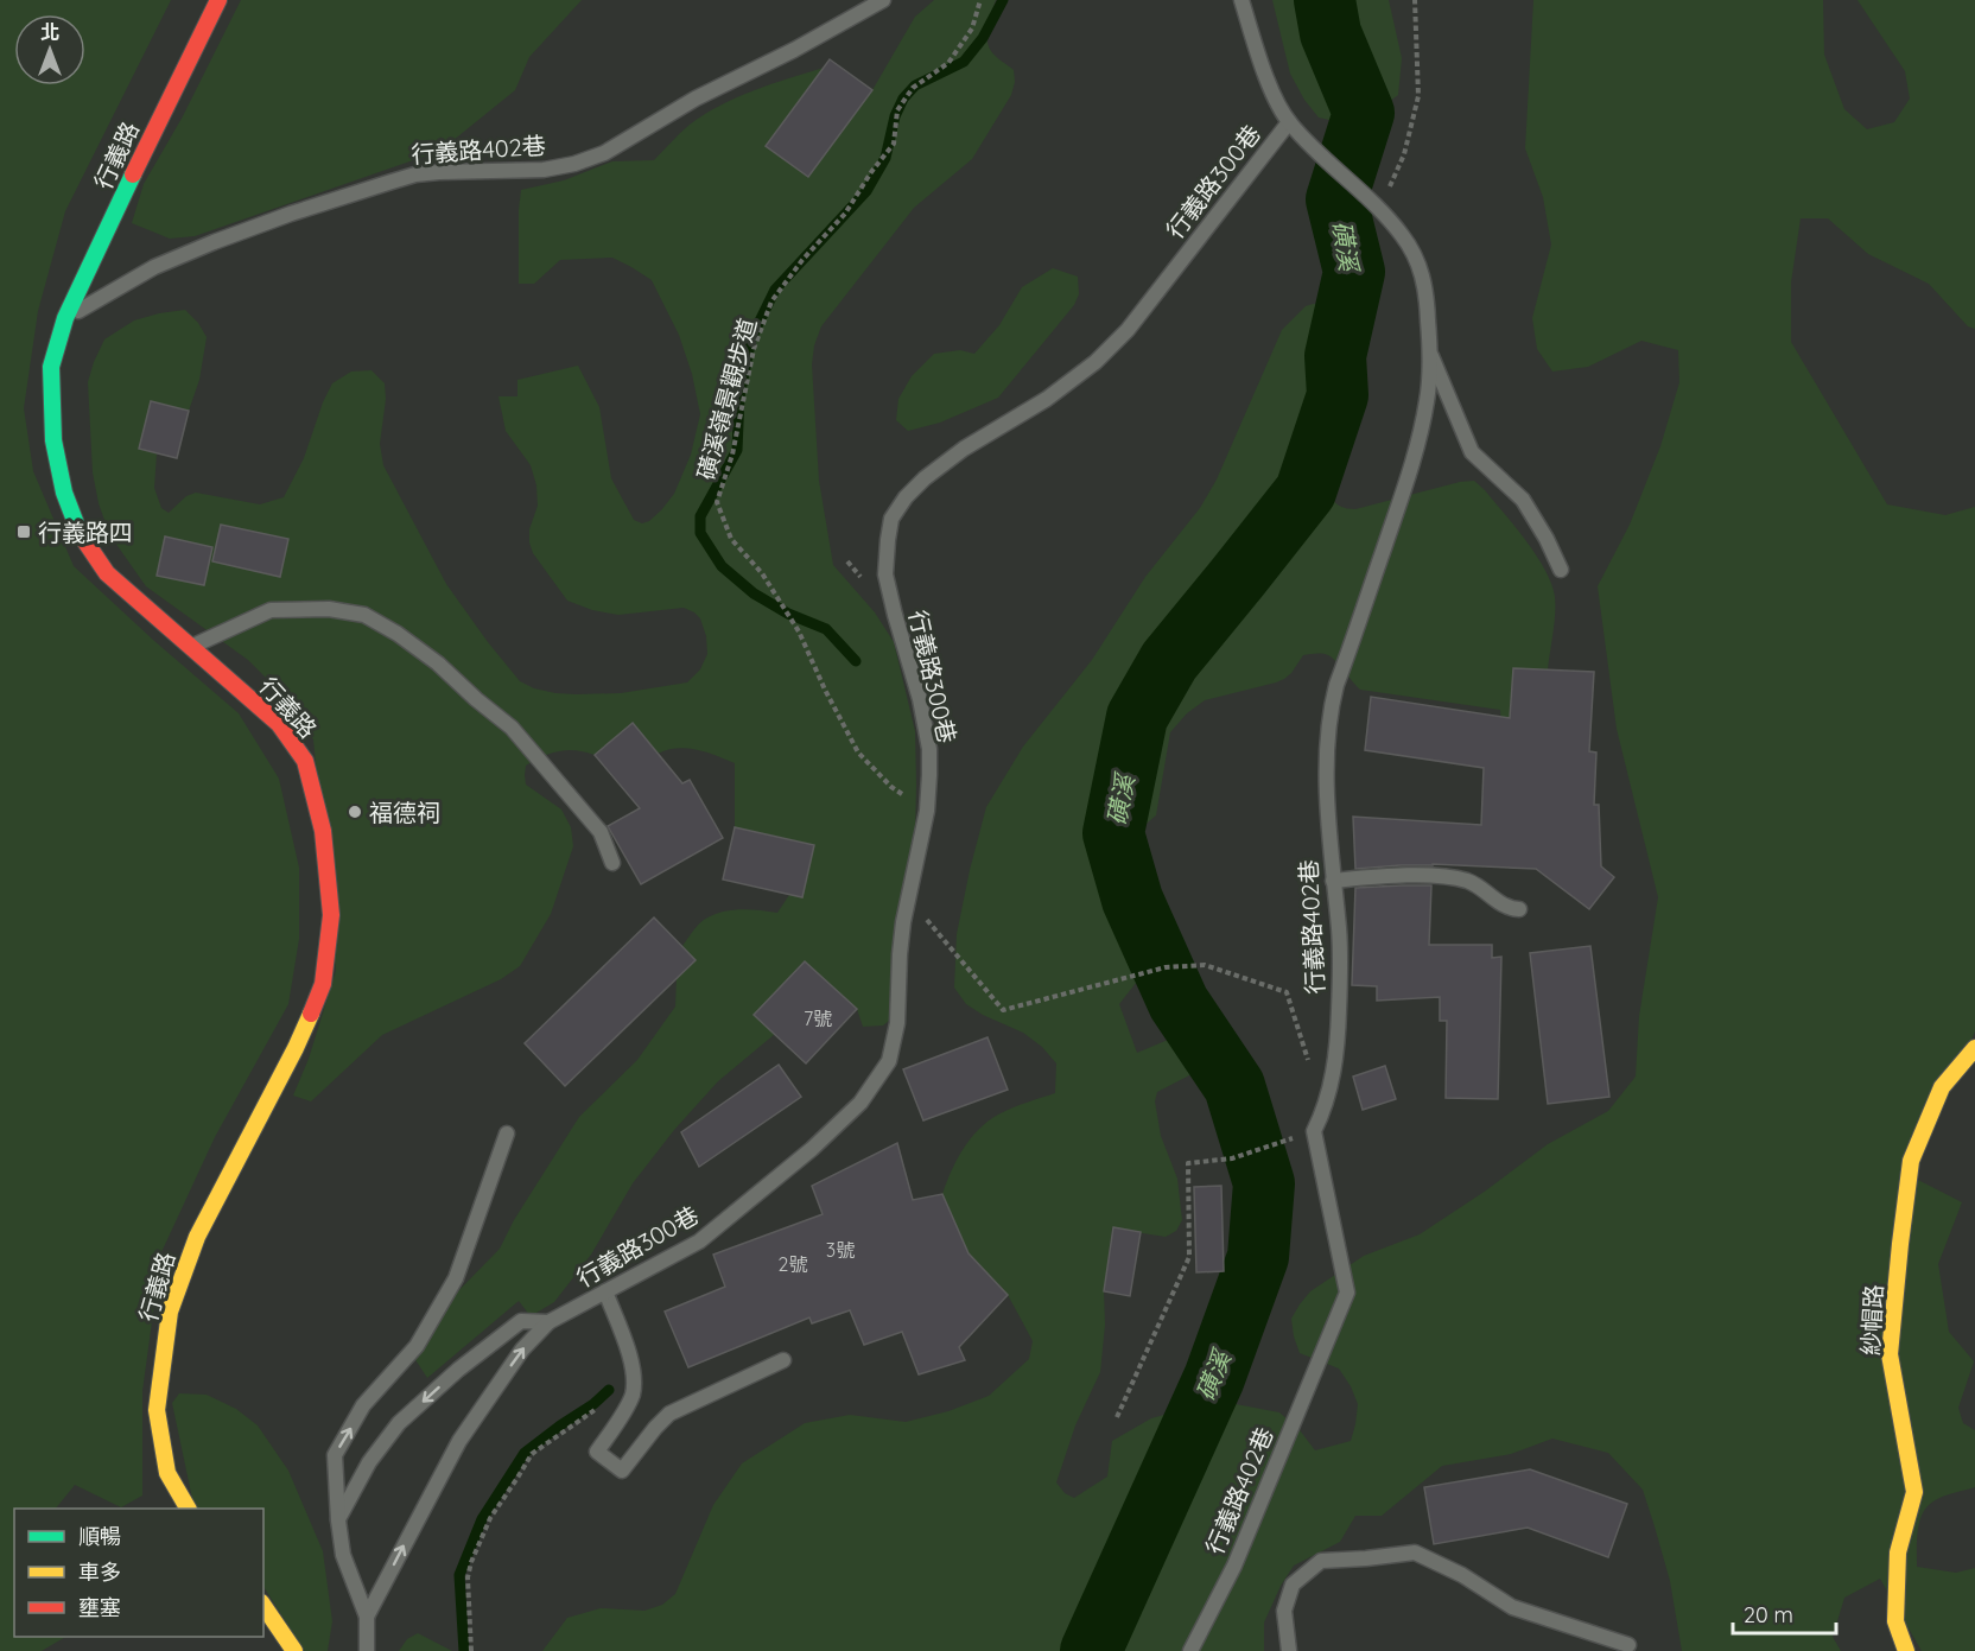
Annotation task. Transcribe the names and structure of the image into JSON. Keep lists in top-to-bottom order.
{
  "streets": {
    "street": ["行義路", "紗帽路"],
    "lane": ["行義路402巷", "行義路300巷"],
    "path": ["磺溪嶺景觀步道"]
  },
  "crossings": [
    ["行義路402巷", "行義路"],
    ["行義路402巷", "行義路300巷"],
    ["行義路300巷", "磺溪嶺景觀步道"]
  ],
  "water": ["磺溪"],
  "places": {
    "transit": ["行義路四"],
    "other": ["福德祠"]
  },
  "house_numbers": ["7號", "3號", "2號"],
  "legend": ["順暢", "車多", "壅塞"],
  "scale_bar": "20 m",
  "north": "top"
}
